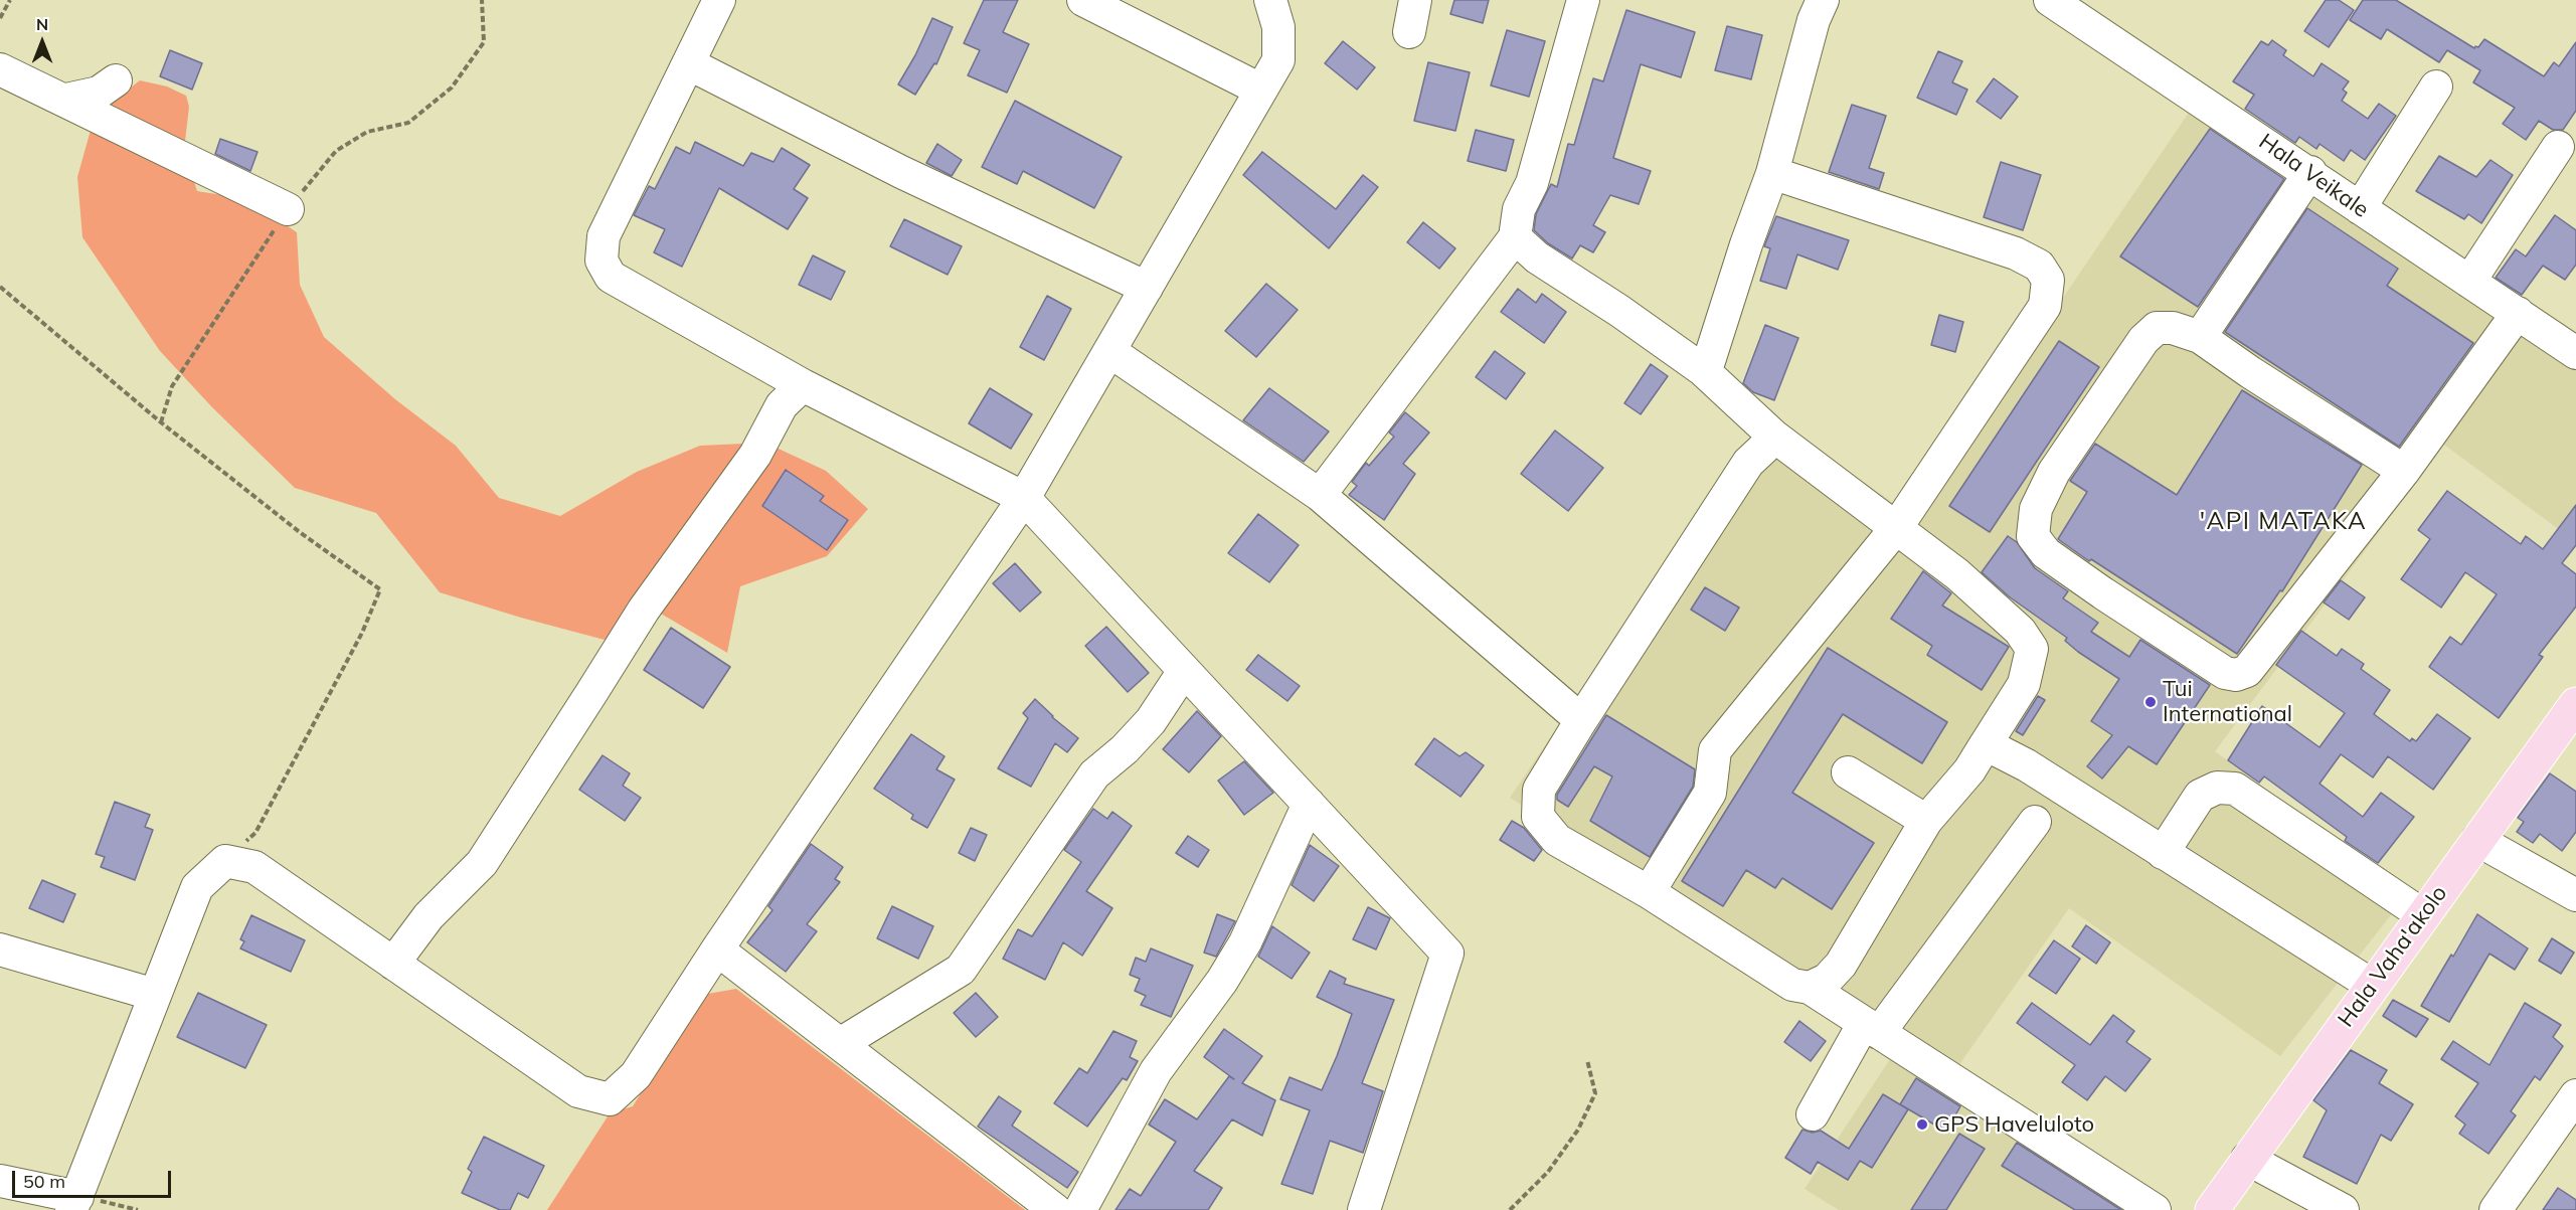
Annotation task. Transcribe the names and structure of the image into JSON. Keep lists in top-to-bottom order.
{
  "streets": {
    "main road": ["Hala Vaha'akolo"],
    "street": ["Hala Veikale"]
  },
  "districts": ["'API MATAKA"],
  "places": ["Tui International", "GPS Haveluloto"],
  "scale_bar": "50 m",
  "north": "top"
}
